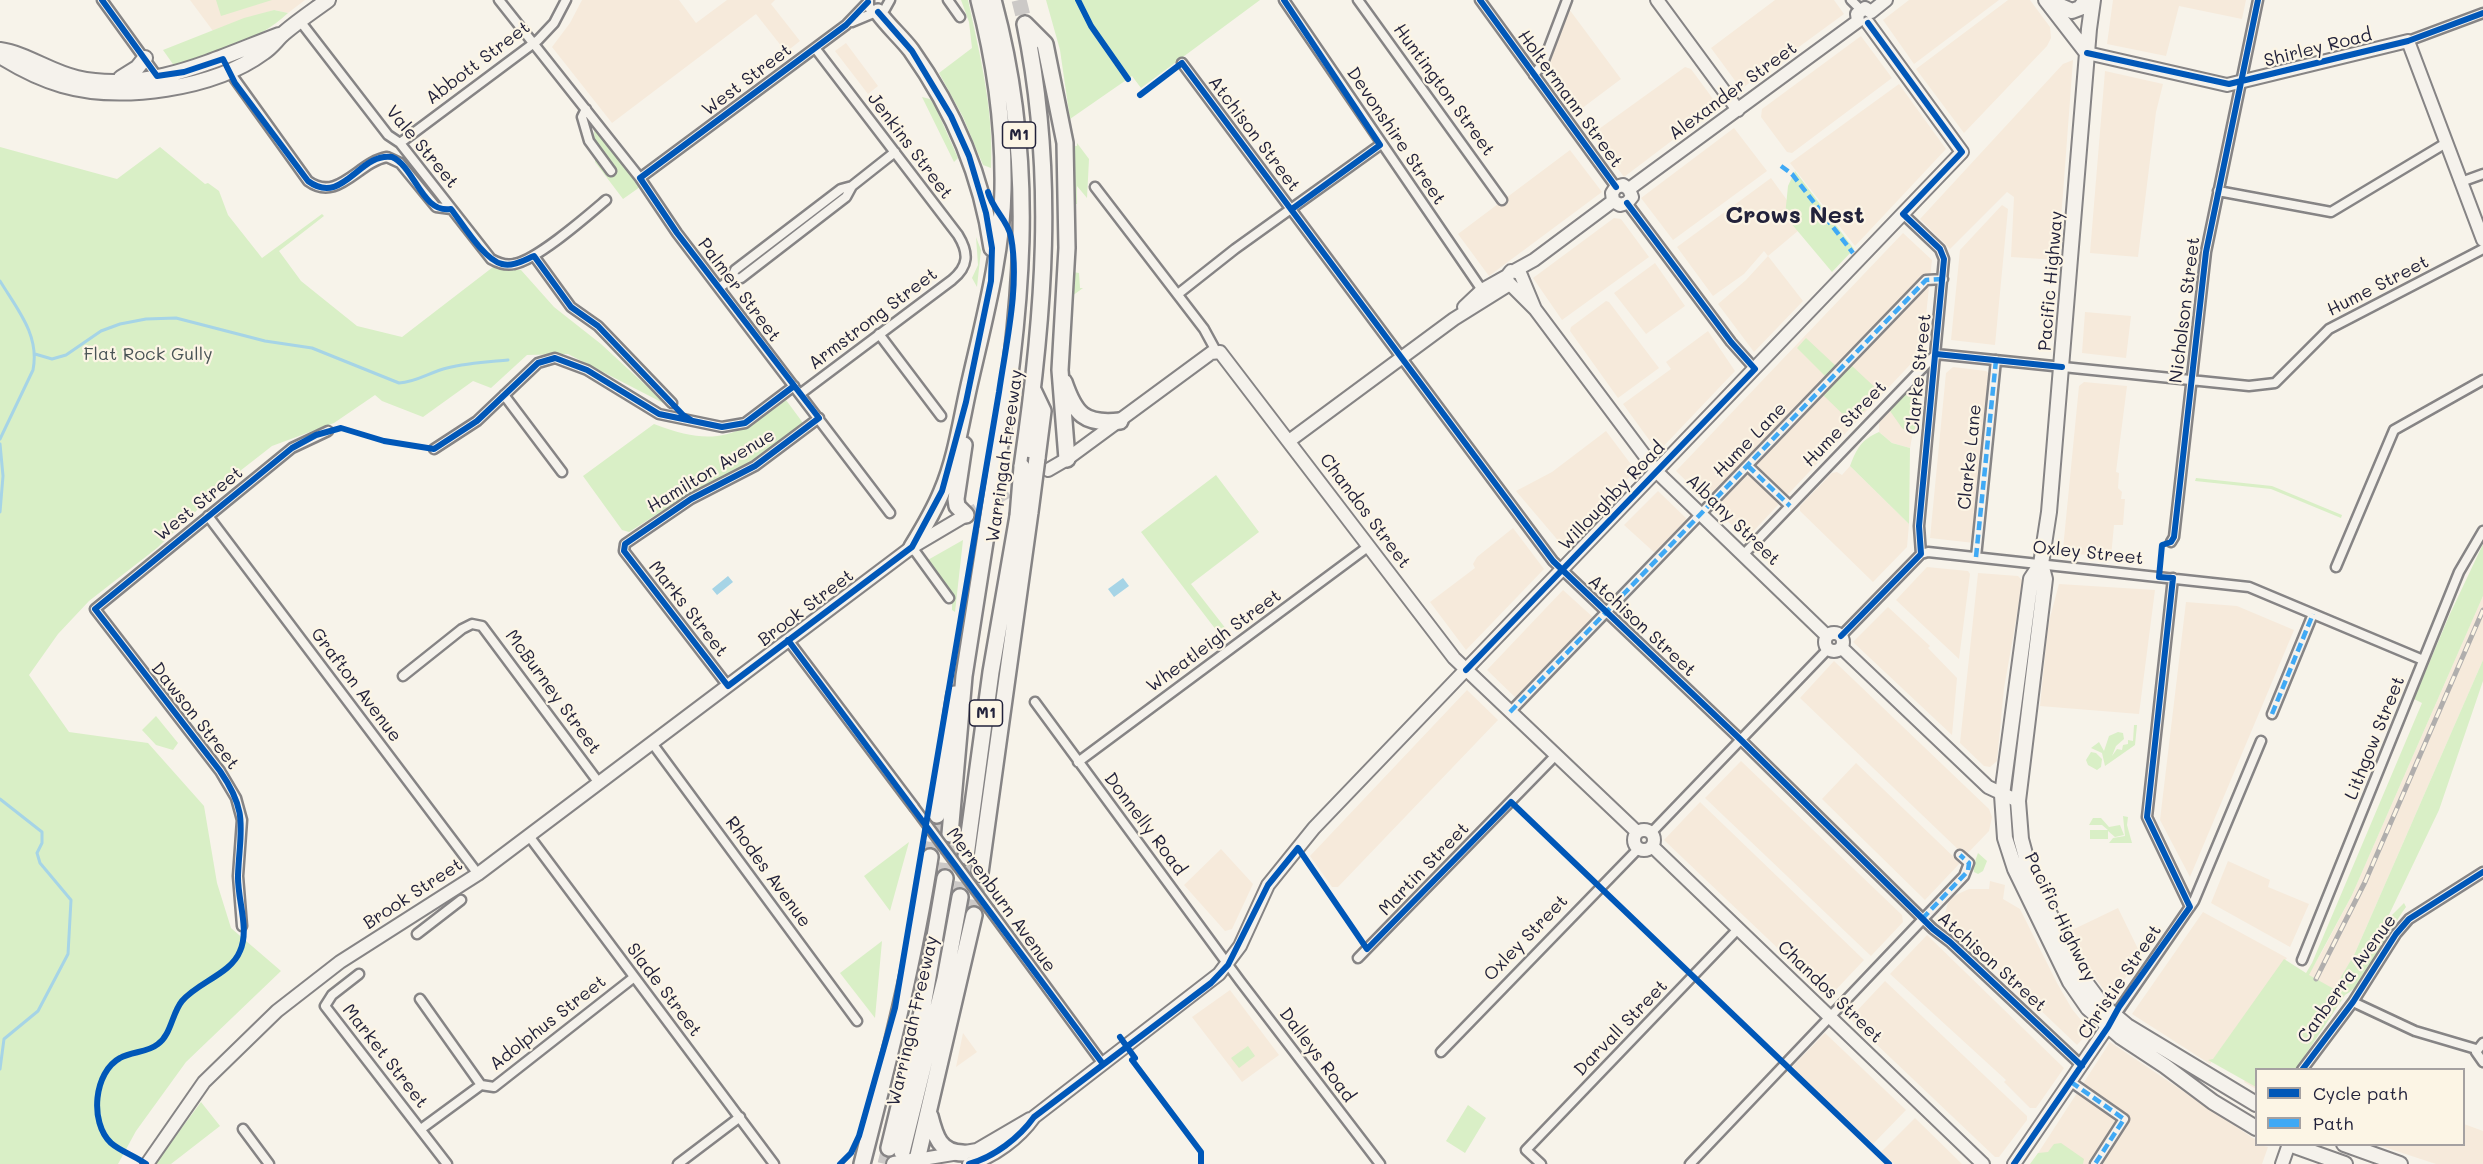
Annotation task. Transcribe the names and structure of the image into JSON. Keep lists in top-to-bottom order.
{
  "streets": {
    "highway": ["M1", "Warringah Freeway"],
    "main road": [
      "Shirley Road",
      "Alexander Street",
      "Pacific Highway",
      "Willoughby Road",
      "Chandos Street",
      "Albany Street",
      "Brook Street",
      "Christie Street"
    ],
    "street": [
      "Abbott Street",
      "West Street",
      "Huntington Street",
      "Holtermann Street",
      "Atchison Street",
      "Devonshire Street",
      "Jenkins Street",
      "Vale Street",
      "Hume Street",
      "Palmer Street",
      "Nicholson Street",
      "Armstrong Street",
      "Clarke Street",
      "Hume Lane",
      "Clarke Lane",
      "Hamilton Avenue",
      "Oxley Street",
      "Marks Street",
      "Wheatleigh Street",
      "Grafton Avenue",
      "McBurney Street",
      "Dawson Street",
      "Lithgow Street",
      "Donnelly Road",
      "Martin Street",
      "Rhodes Avenue",
      "Merrenburn Avenue",
      "Canberra Avenue",
      "Slade Street",
      "Adolphus Street",
      "Darvall Street",
      "Dalleys Road",
      "Market Street"
    ]
  },
  "crossings": [
    ["Shirley Road", "Pacific Highway"],
    ["Shirley Road", "Nicholson Street"],
    ["Abbott Street", "Vale Street"],
    ["Abbott Street", "Palmer Street"],
    ["West Street", "Jenkins Street"],
    ["West Street", "Palmer Street"],
    ["West Street", "Grafton Avenue"],
    ["West Street", "Dawson Street"],
    ["Alexander Street", "Holtermann Street"],
    ["Alexander Street", "Willoughby Road"],
    ["Atchison Street", "Hume Lane"],
    ["Atchison Street", "Willoughby Road"],
    ["Atchison Street", "Christie Street"],
    ["Jenkins Street", "Armstrong Street"],
    ["Pacific Highway", "Hume Street"],
    ["Pacific Highway", "Oxley Street"],
    ["Pacific Highway", "Christie Street"],
    ["Hume Street", "Nicholson Street"],
    ["Hume Street", "Clarke Street"],
    ["Hume Street", "Clarke Lane"],
    ["Hume Street", "Albany Street"],
    ["Palmer Street", "Armstrong Street"],
    ["Palmer Street", "Hamilton Avenue"],
    ["Clarke Street", "Hume Lane"],
    ["Clarke Street", "Willoughby Road"],
    ["Clarke Street", "Oxley Street"],
    ["Hume Lane", "Chandos Street"],
    ["Hume Lane", "Albany Street"],
    ["Warringah Freeway", "Willoughby Road"],
    ["Clarke Lane", "Oxley Street"],
    ["Hamilton Avenue", "Marks Street"],
    ["Willoughby Road", "Chandos Street"],
    ["Willoughby Road", "Albany Street"],
    ["Willoughby Road", "Donnelly Road"],
    ["Willoughby Road", "Merrenburn Avenue"],
    ["Willoughby Road", "Dalleys Road"],
    ["Chandos Street", "Oxley Street"],
    ["Chandos Street", "Wheatleigh Street"],
    ["Chandos Street", "Martin Street"],
    ["Chandos Street", "Darvall Street"],
    ["Oxley Street", "Lithgow Street"],
    ["Brook Street", "Marks Street"],
    ["Brook Street", "Grafton Avenue"],
    ["Brook Street", "McBurney Street"],
    ["Brook Street", "Rhodes Avenue"],
    ["Brook Street", "Merrenburn Avenue"],
    ["Brook Street", "Slade Street"],
    ["Wheatleigh Street", "Donnelly Road"],
    ["Donnelly Road", "Dalleys Road"],
    ["Slade Street", "Adolphus Street"],
    ["Adolphus Street", "Market Street"]
  ],
  "districts": ["Crows Nest"],
  "parks": ["Flat Rock Gully"],
  "legend": ["Cycle path", "Path"]
}
